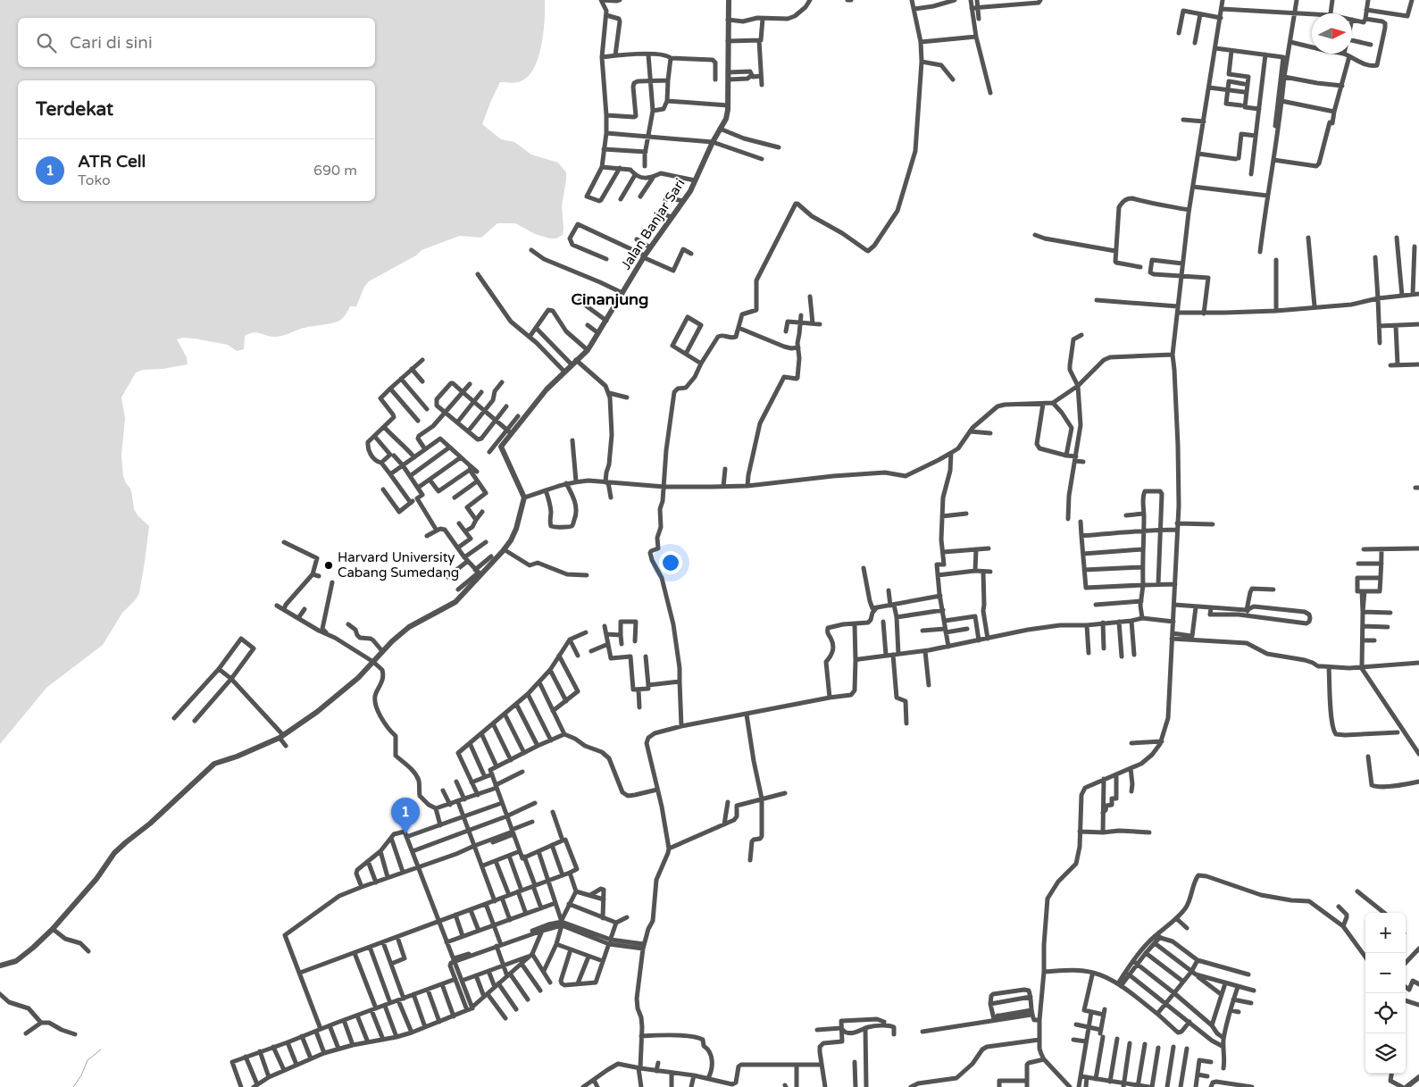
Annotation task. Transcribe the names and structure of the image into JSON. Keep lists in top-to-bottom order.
{
  "streets": {
    "street": ["Jalan Banjar Sari"]
  },
  "districts": ["Cinanjung"],
  "places": ["Harvard University Cabang Sumedang"],
  "north": "right",
  "page": {
    "search": "Cari di sini",
    "heading": "Terdekat",
    "list": [
      {
        "mark": "1",
        "name": "ATR Cell",
        "note": "Toko",
        "value": "690 m"
      }
    ],
    "pins": "1",
    "map_buttons": ["+", "−"]
  }
}
